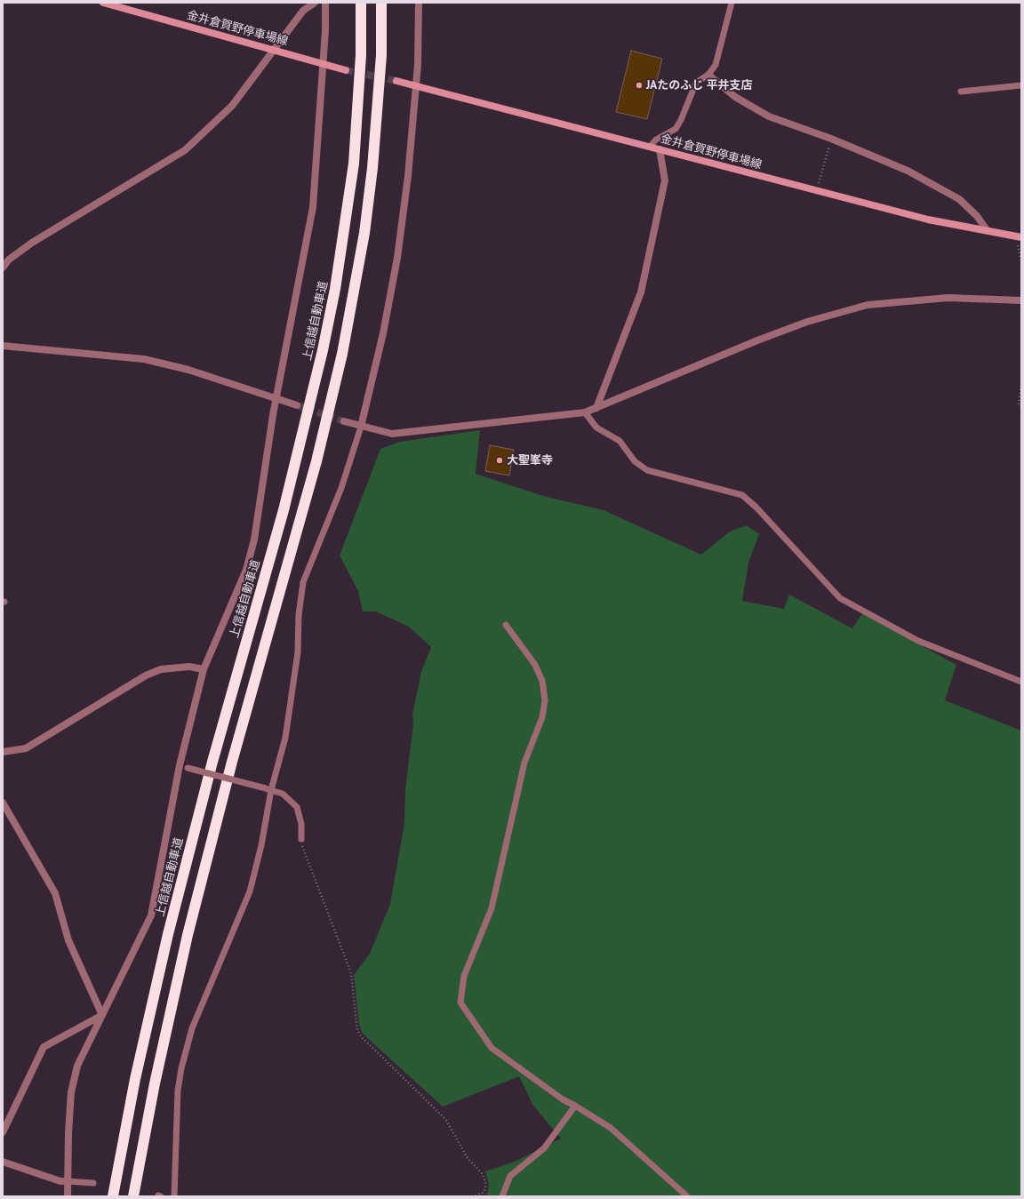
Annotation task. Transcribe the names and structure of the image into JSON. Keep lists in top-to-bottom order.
{
  "streets": {
    "highway": ["上信越自動車道"],
    "main road": ["金井倉賀野停車場線"]
  },
  "places": ["JAたのふじ 平井支店", "大聖峯寺"]
}
